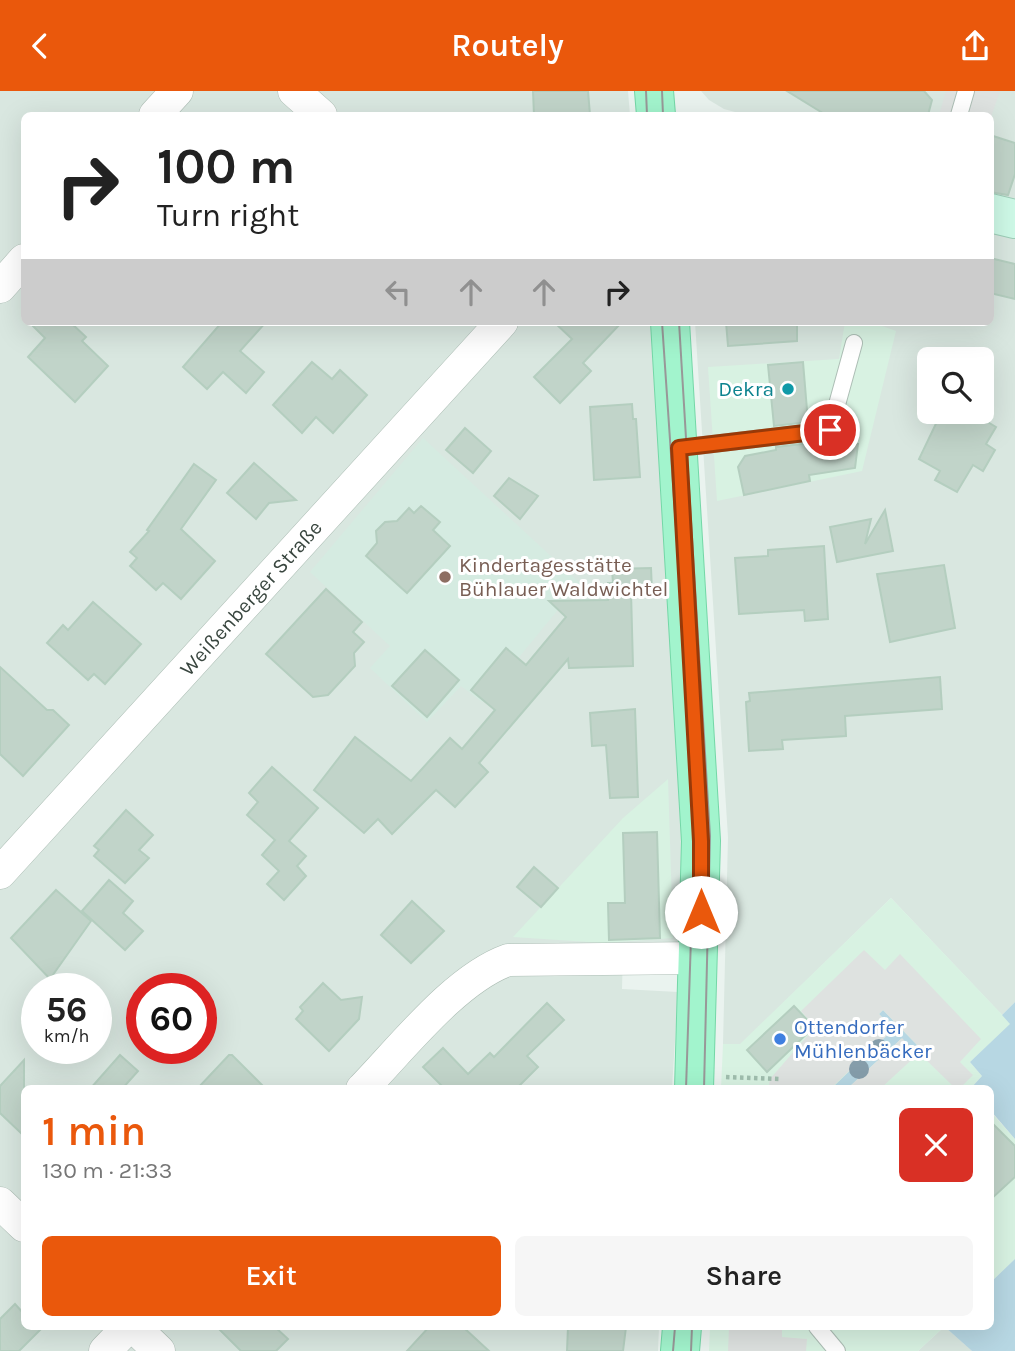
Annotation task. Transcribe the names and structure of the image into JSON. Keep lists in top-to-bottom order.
{
  "streets": {
    "street": ["Weißenberger Straße"]
  },
  "places": ["Dekra", "Kindertagesstätte Bühlauer Waldwichtel", "Ottendorfer Mühlenbäcker"],
  "page": {
    "header": "Routely",
    "turn": ["100 m", "Turn right"],
    "speed": "56 km/h",
    "limit": "60",
    "heading": ["1 min", "130 m · 21:33"],
    "buttons": ["Exit", "Share"]
  }
}
